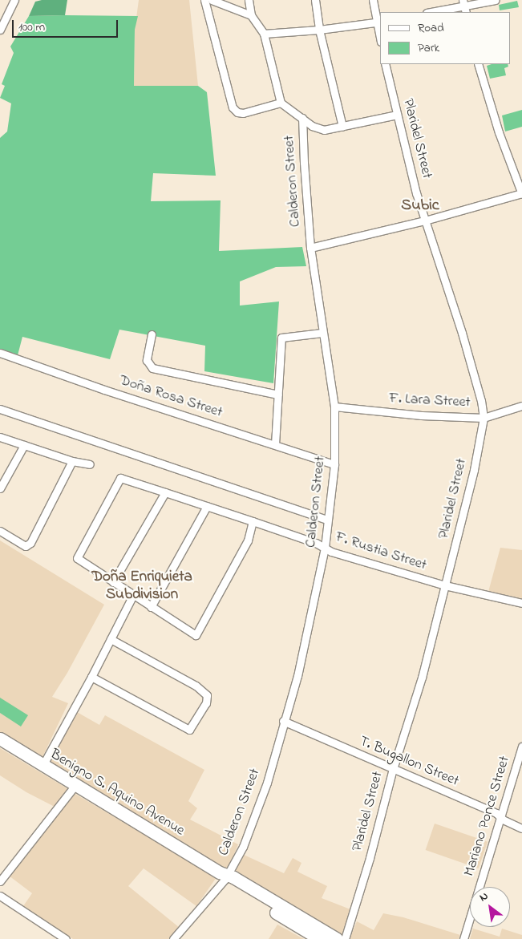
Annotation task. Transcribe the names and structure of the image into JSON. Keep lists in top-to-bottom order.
{
  "streets": {
    "main road": ["Benigno S. Aquino Avenue"],
    "street": [
      "Plaridel Street",
      "Calderon Street",
      "Doña Rosa Street",
      "F. Lara Street",
      "F. Rustia Street",
      "T. Bugallon Street",
      "Mariano Ponce Street"
    ]
  },
  "crossings": [
    ["Plaridel Street", "F. Lara Street"],
    ["Plaridel Street", "F. Rustia Street"],
    ["Plaridel Street", "T. Bugallon Street"],
    ["Calderon Street", "Doña Rosa Street"],
    ["Calderon Street", "F. Lara Street"],
    ["Calderon Street", "F. Rustia Street"],
    ["Calderon Street", "T. Bugallon Street"],
    ["Calderon Street", "Benigno S. Aquino Avenue"],
    ["T. Bugallon Street", "Mariano Ponce Street"]
  ],
  "districts": ["Subic", "Doña Enriquieta Subdivision"],
  "legend": ["Road", "Park"],
  "scale_bar": "100 m",
  "north": "top left"
}
